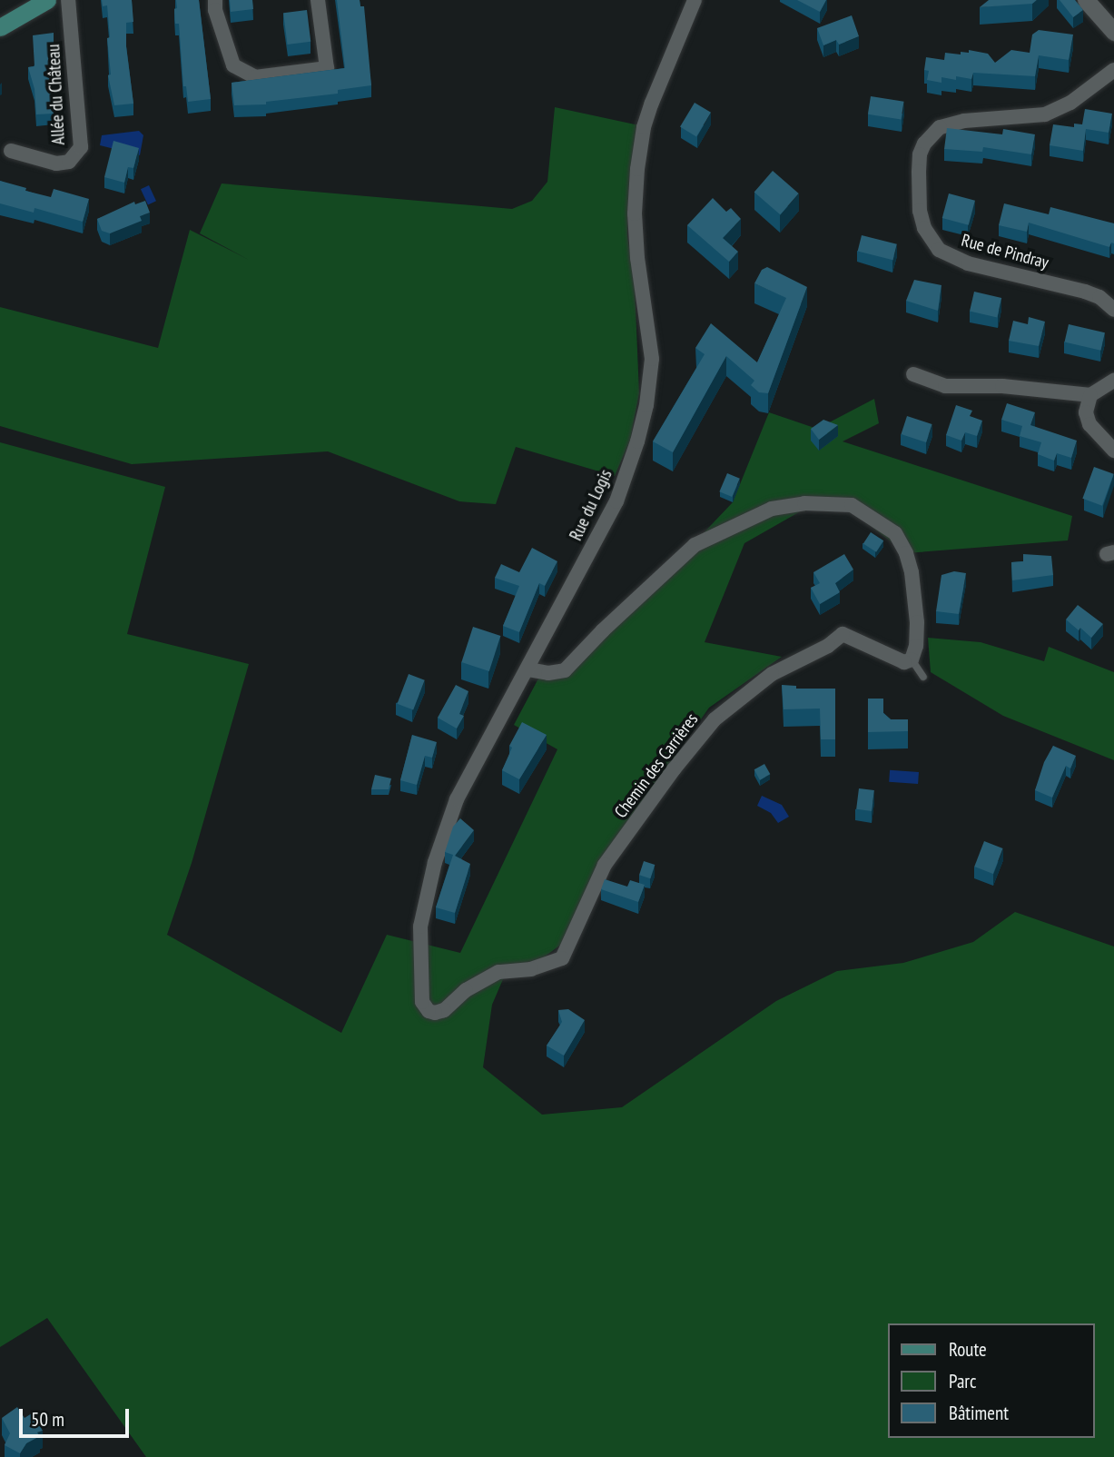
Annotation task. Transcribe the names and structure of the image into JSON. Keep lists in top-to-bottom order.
{
  "streets": {
    "street": [
      "Allée du Château",
      "Rue de Pindray",
      "Rue du Logis",
      "Chemin des Carrières"
    ]
  },
  "crossings": [
    ["Rue du Logis", "Chemin des Carrières"]
  ],
  "legend": ["Route", "Parc", "Bâtiment"],
  "scale_bar": "50 m"
}
